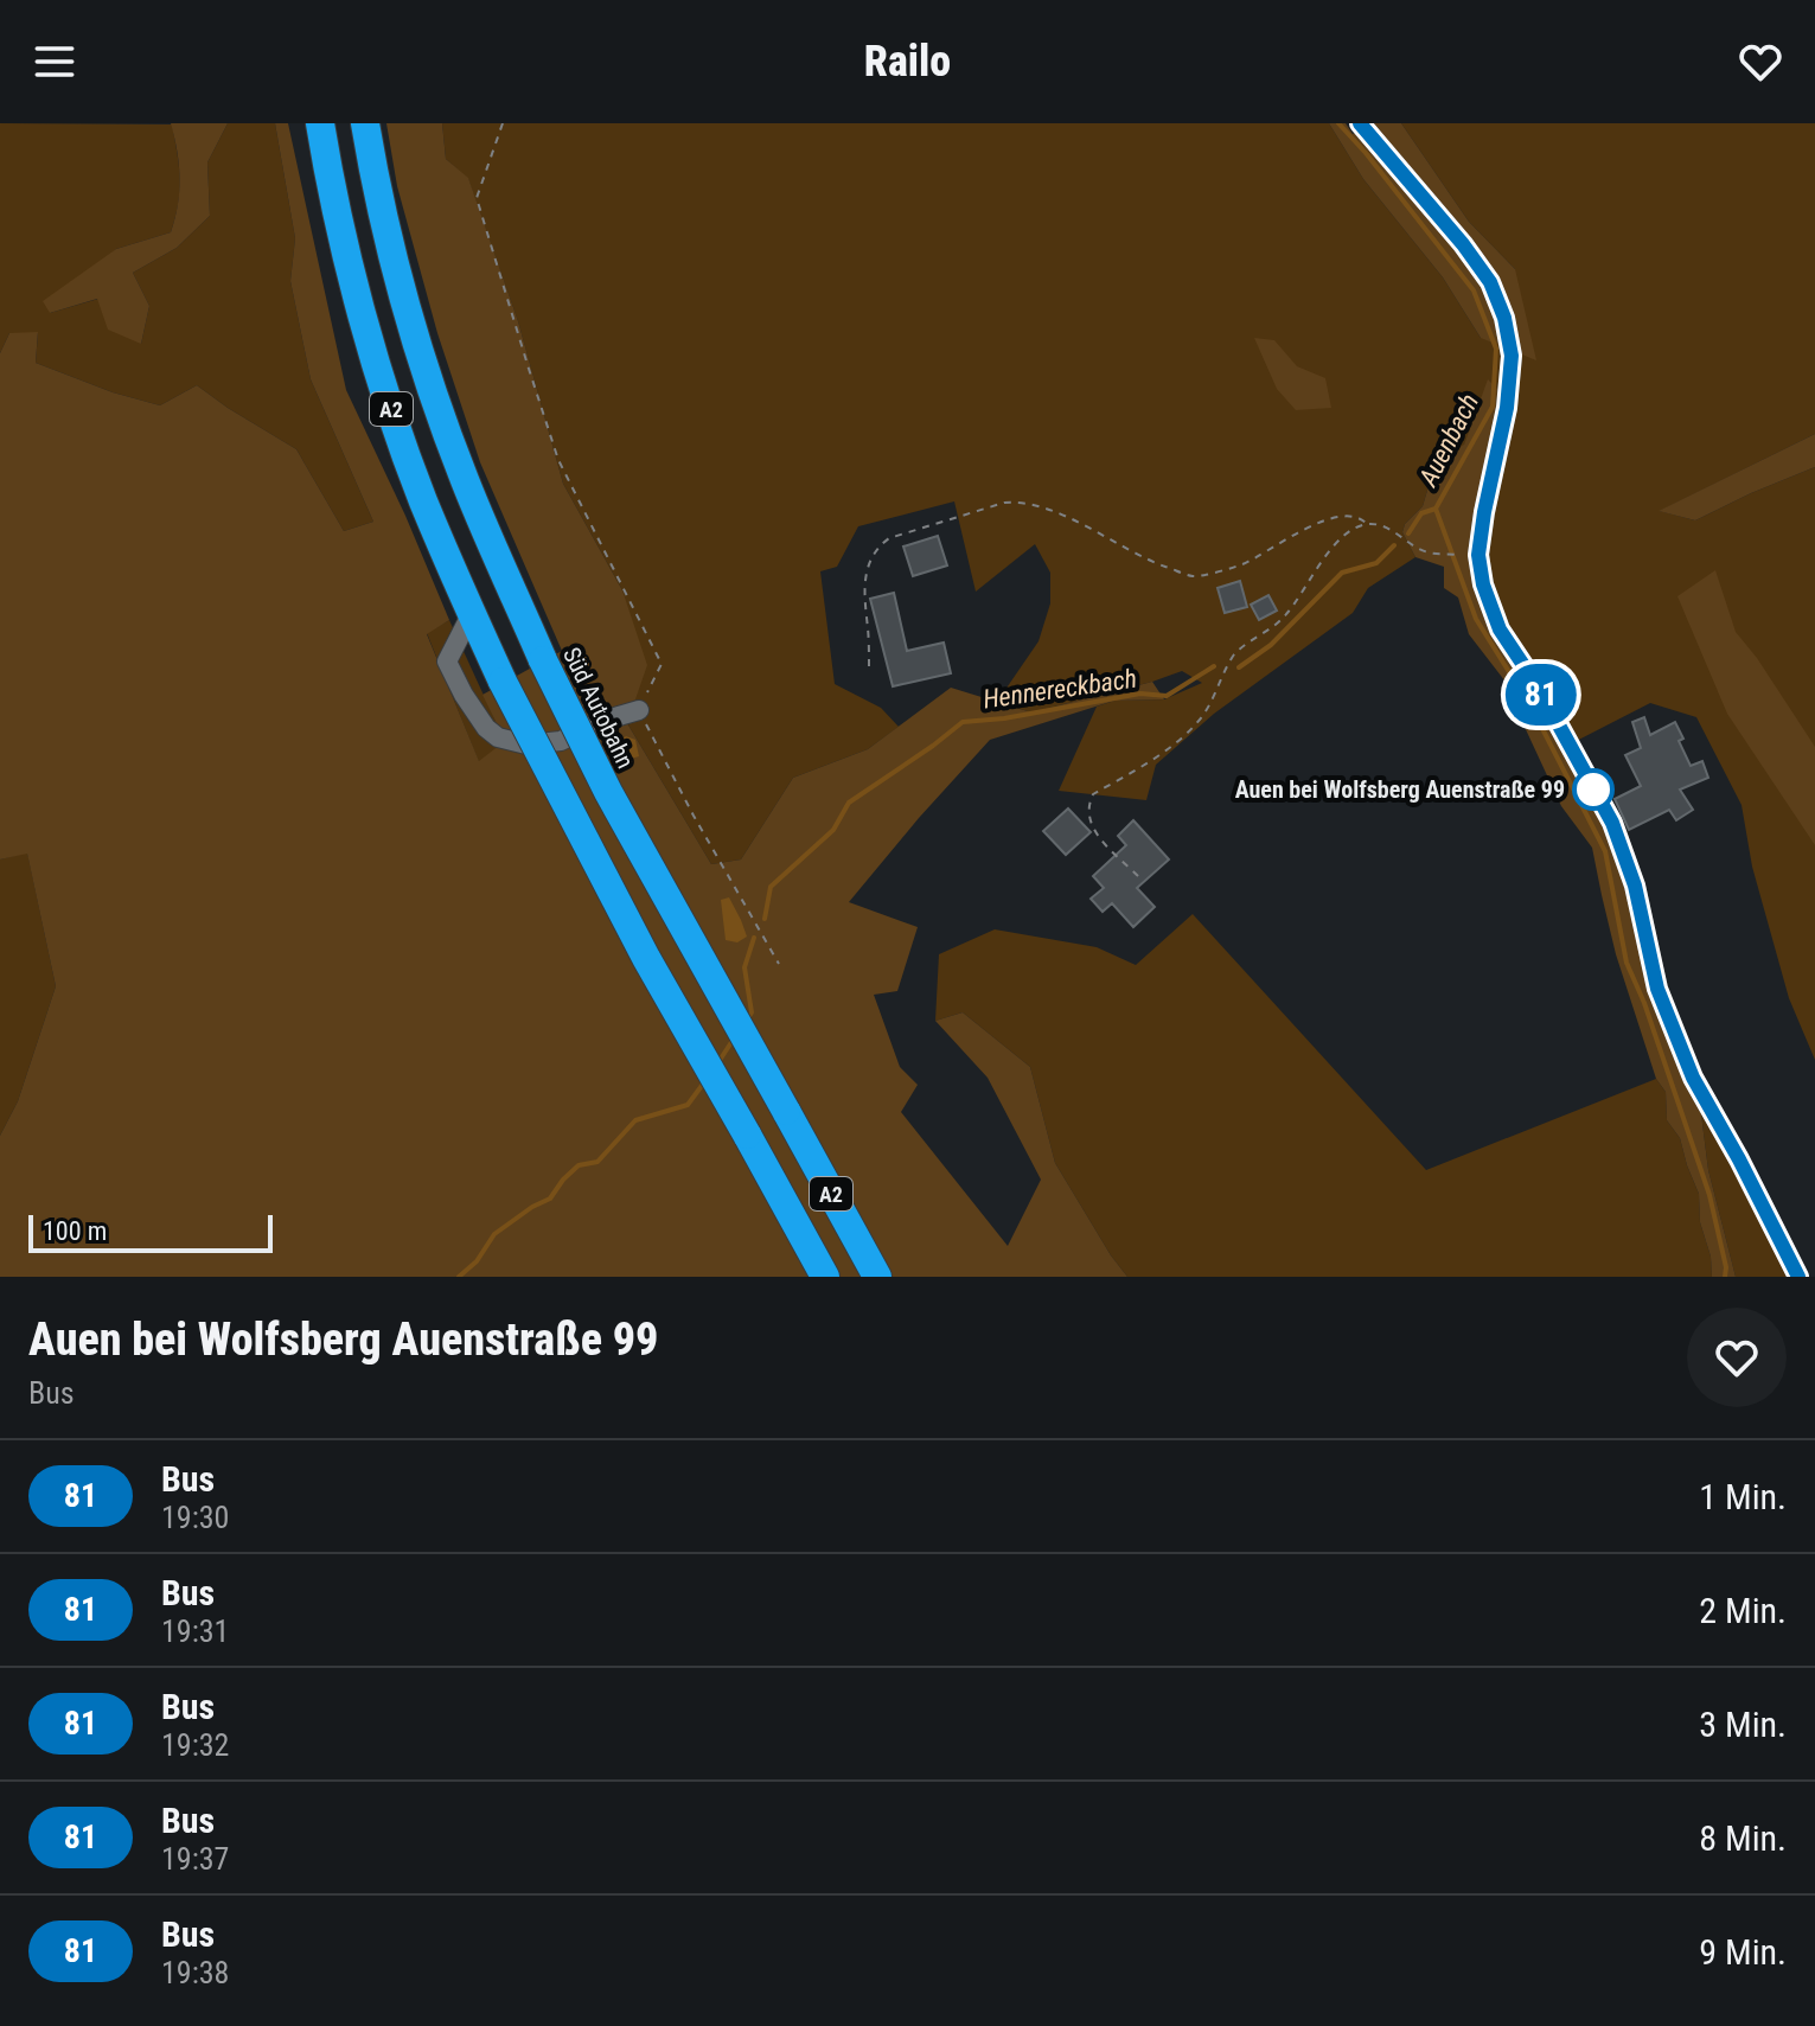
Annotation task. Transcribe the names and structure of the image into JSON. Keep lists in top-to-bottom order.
{
  "streets": {
    "highway": ["A2", "Süd Autobahn"]
  },
  "water": ["Auenbach", "Hennereckbach"],
  "places": ["Auen bei Wolfsberg Auenstraße 99"],
  "lines": ["bus line 81"],
  "scale_bar": "100 m",
  "page": {
    "header": "Railo",
    "on_map": "81",
    "scale": "100 m",
    "heading": ["Auen bei Wolfsberg Auenstraße 99", "Bus"],
    "list": [
      {
        "mark": "81",
        "name": "Bus",
        "note": "19:30",
        "value": "1 Min."
      },
      {
        "mark": "81",
        "name": "Bus",
        "note": "19:31",
        "value": "2 Min."
      },
      {
        "mark": "81",
        "name": "Bus",
        "note": "19:32",
        "value": "3 Min."
      },
      {
        "mark": "81",
        "name": "Bus",
        "note": "19:37",
        "value": "8 Min."
      },
      {
        "mark": "81",
        "name": "Bus",
        "note": "19:38",
        "value": "9 Min."
      }
    ]
  }
}
